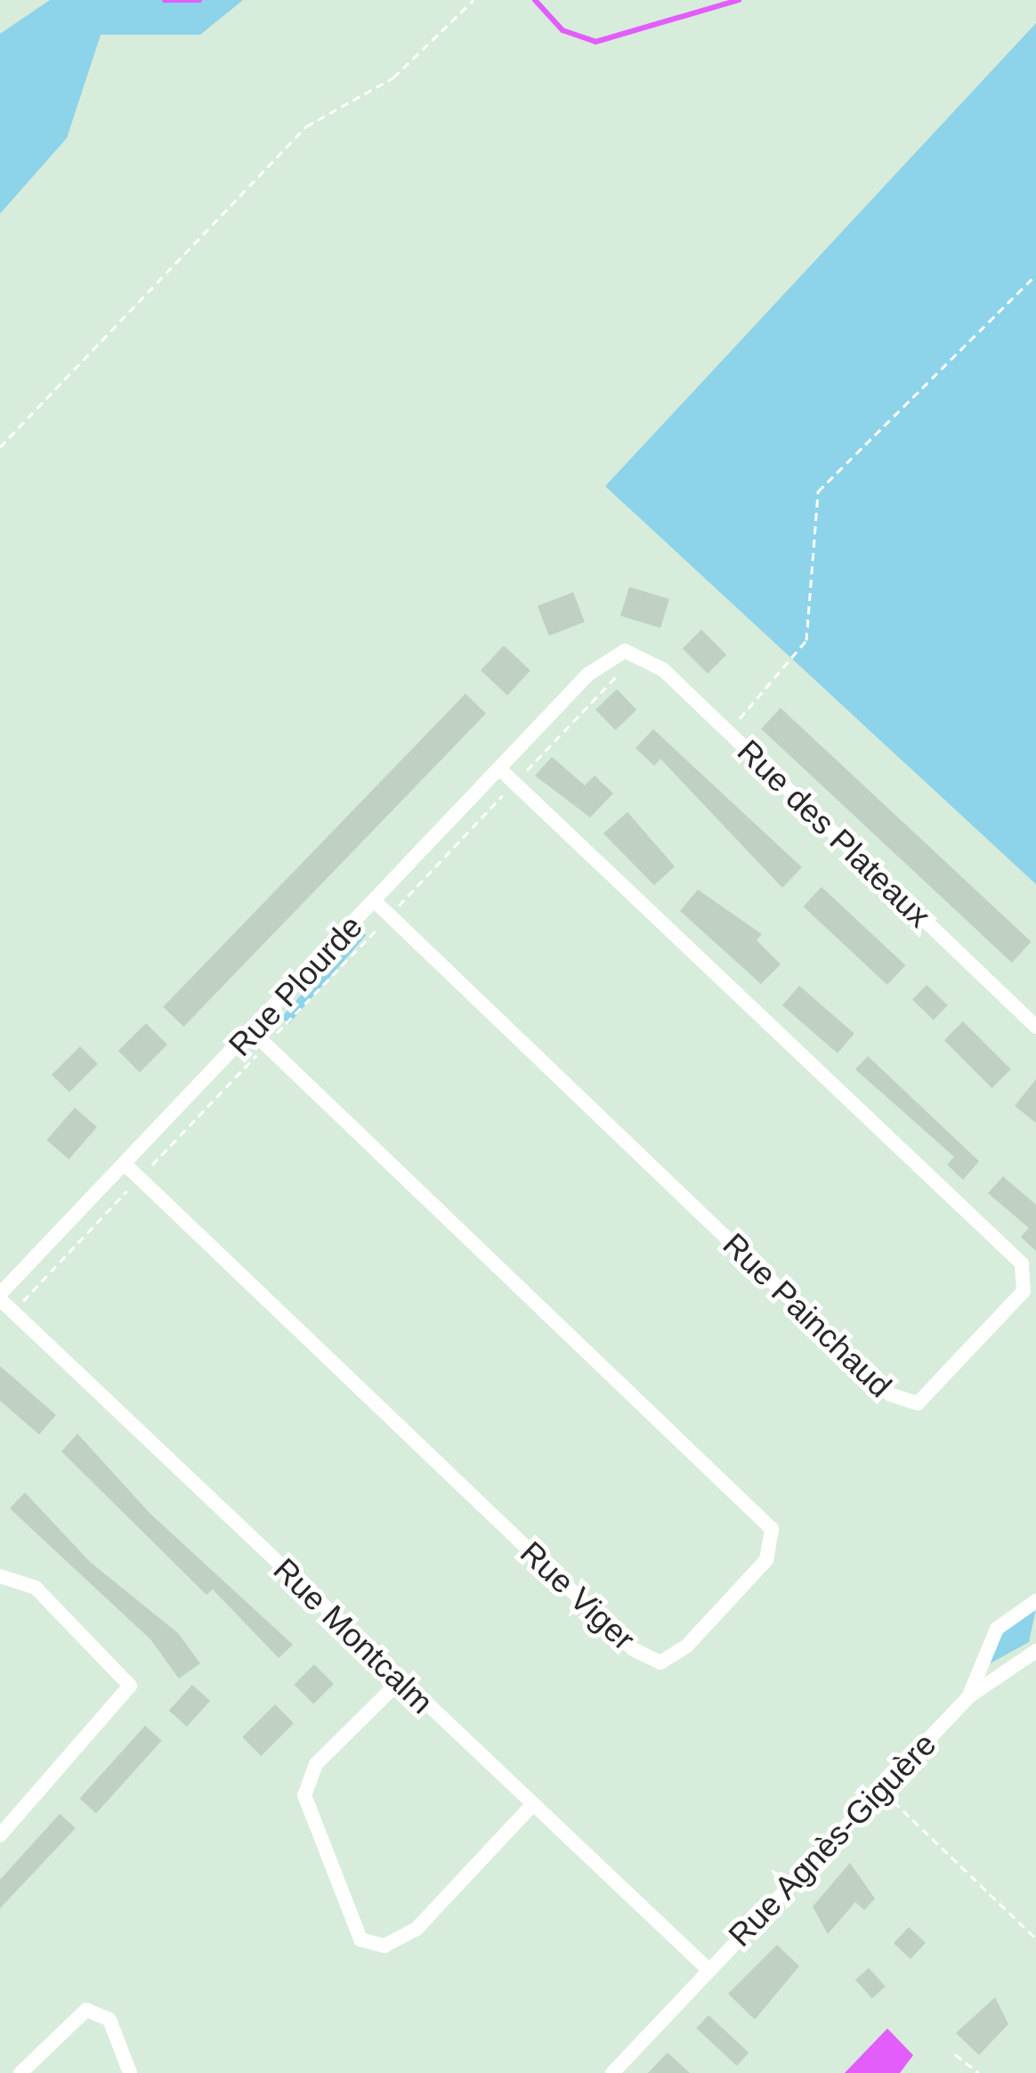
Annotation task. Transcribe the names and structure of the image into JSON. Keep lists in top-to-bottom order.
{
  "streets": {
    "street": [
      "Rue des Plateaux",
      "Rue Plourde",
      "Rue Painchaud",
      "Rue Viger",
      "Rue Montcalm",
      "Rue Agnès-Giguère"
    ]
  },
  "crossings": [
    ["Rue des Plateaux", "Rue Plourde"],
    ["Rue Plourde", "Rue Painchaud"],
    ["Rue Plourde", "Rue Viger"],
    ["Rue Plourde", "Rue Montcalm"],
    ["Rue Montcalm", "Rue Agnès-Giguère"]
  ]
}
